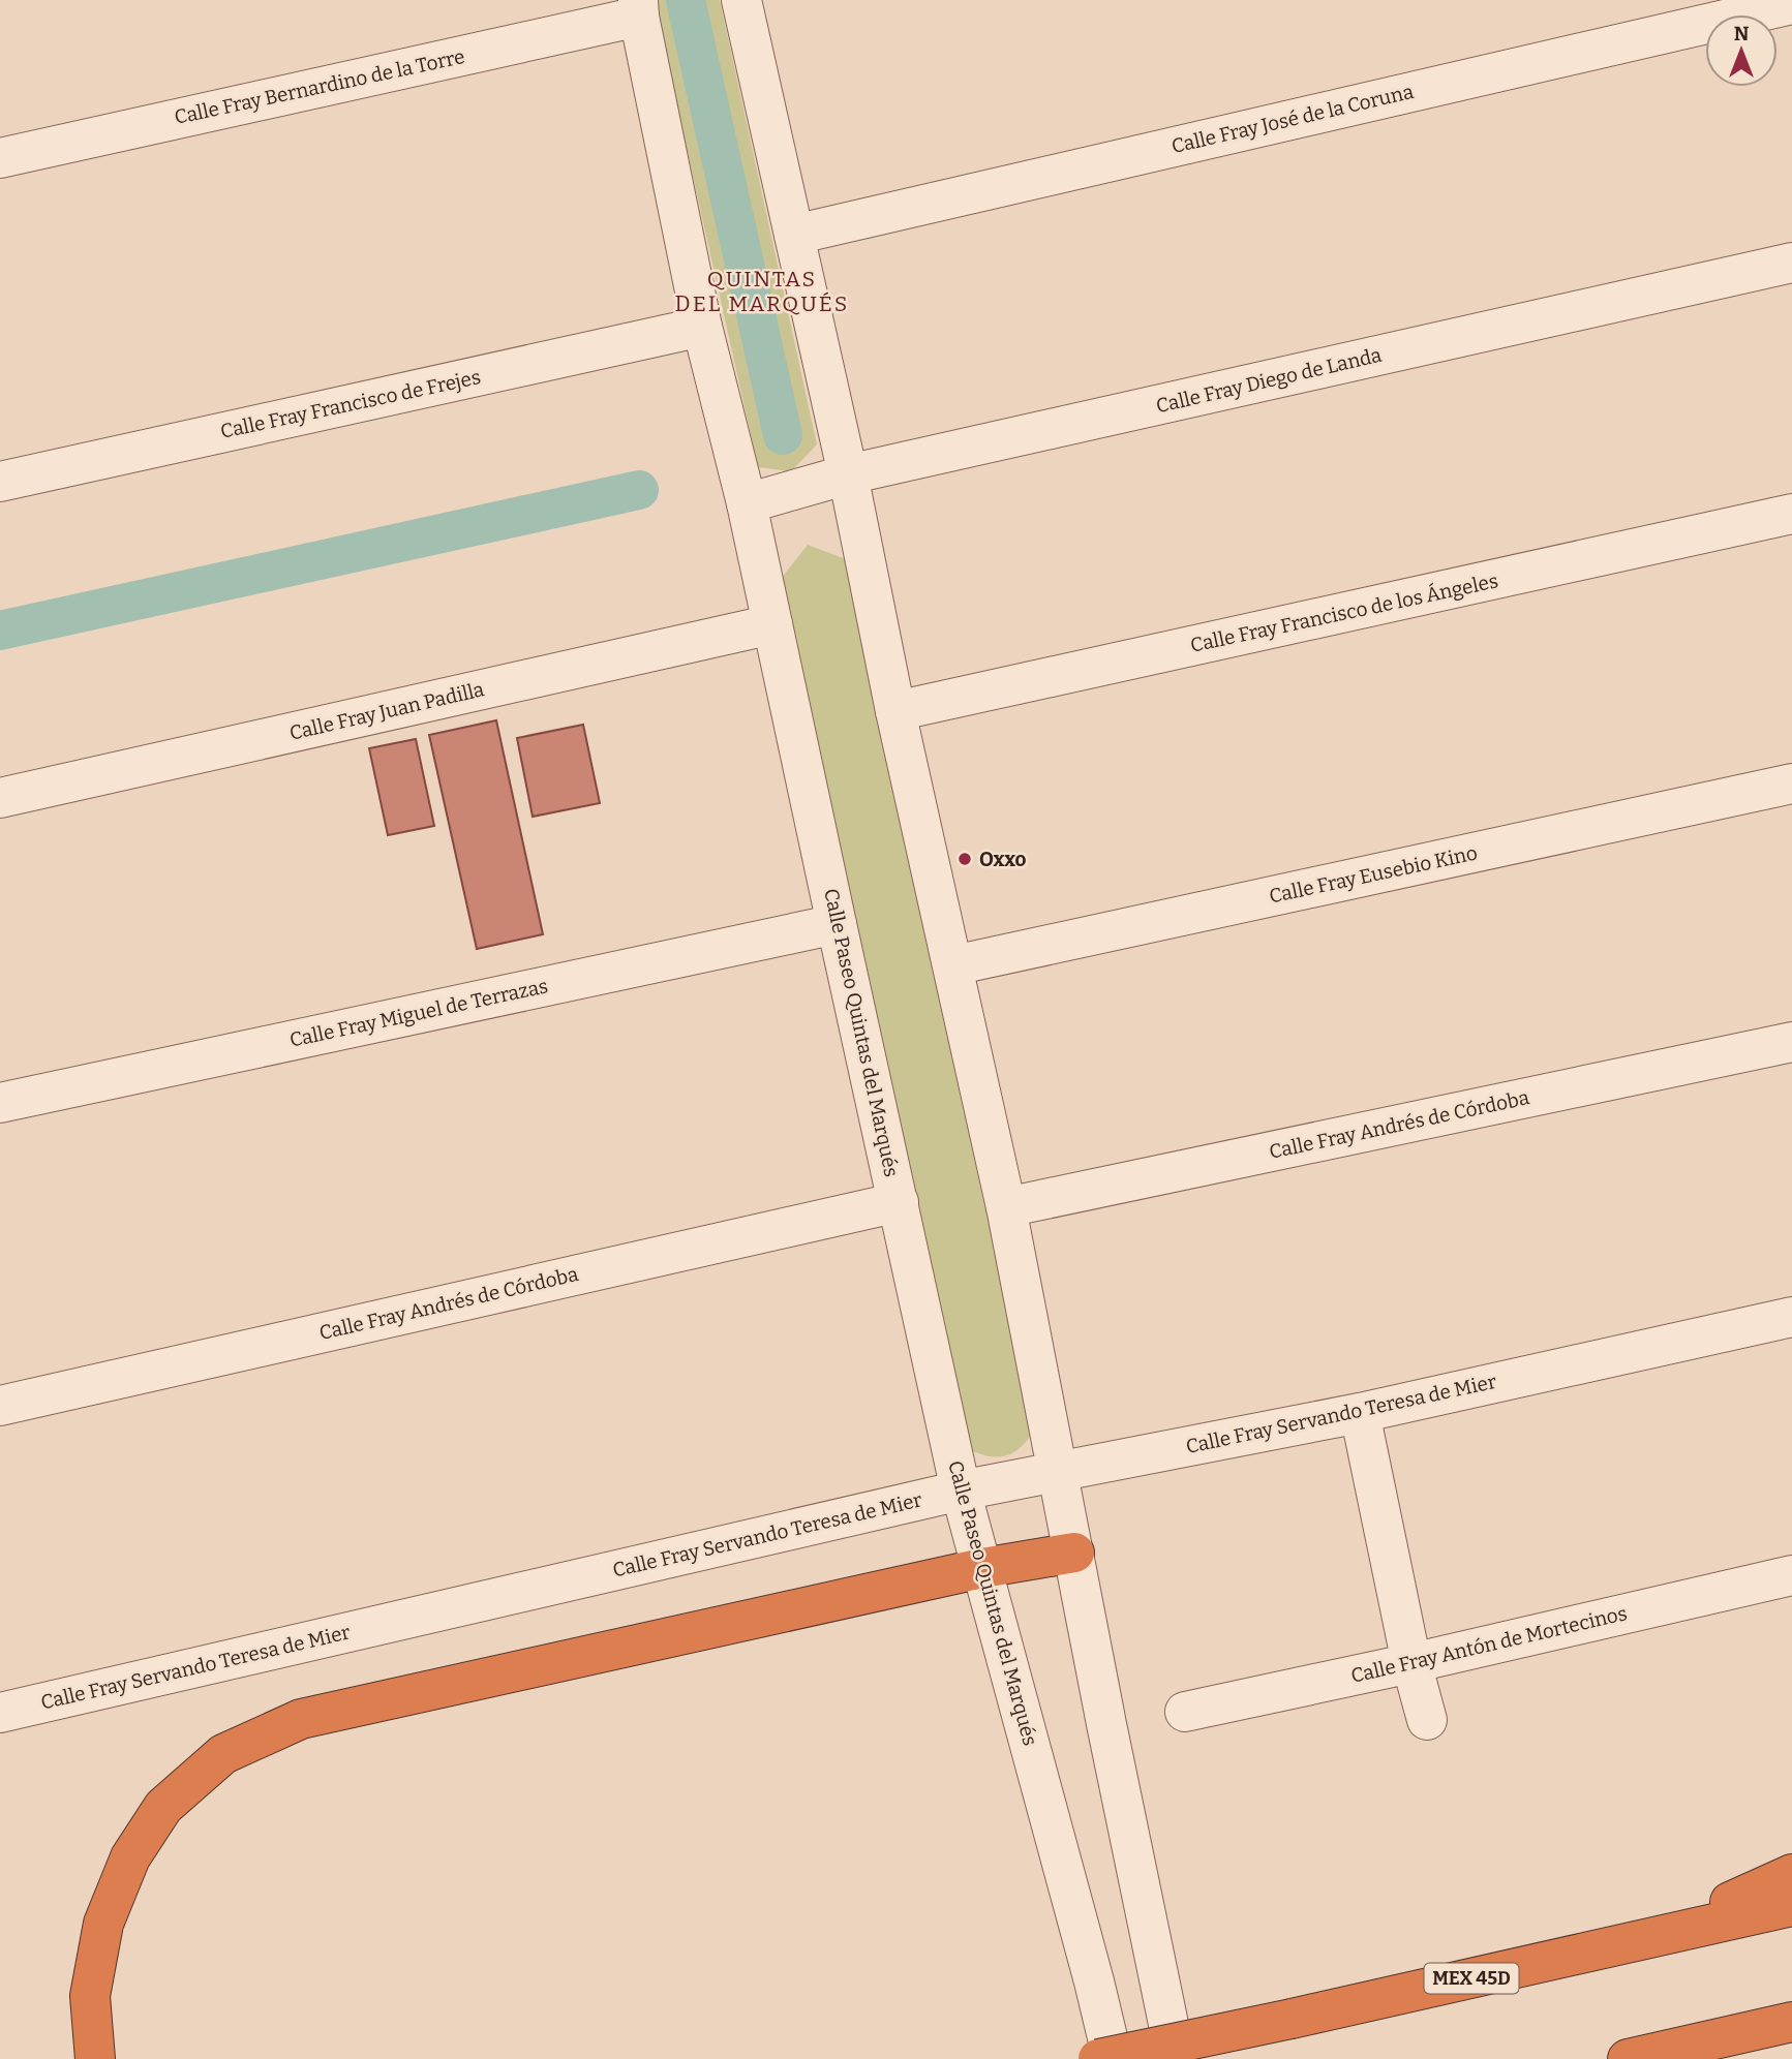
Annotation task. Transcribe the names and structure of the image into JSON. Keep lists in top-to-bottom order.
{
  "streets": {
    "highway": ["MEX 45D"],
    "street": [
      "Calle Fray Bernardino de la Torre",
      "Calle Fray José de la Coruna",
      "Calle Fray Diego de Landa",
      "Calle Fray Francisco de Frejes",
      "Calle Fray Francisco de los Ángeles",
      "Calle Fray Juan Padilla",
      "Calle Fray Eusebio Kino",
      "Calle Fray Miguel de Terrazas",
      "Calle Paseo Quintas del Marqués",
      "Calle Fray Andrés de Córdoba",
      "Calle Fray Servando Teresa de Mier",
      "Calle Fray Antón de Mortecinos"
    ]
  },
  "crossings": [
    ["Calle Fray Bernardino de la Torre", "Calle Paseo Quintas del Marqués"],
    ["Calle Fray Diego de Landa", "Calle Paseo Quintas del Marqués"],
    ["Calle Fray Francisco de Frejes", "Calle Paseo Quintas del Marqués"],
    ["Calle Fray Juan Padilla", "Calle Paseo Quintas del Marqués"],
    ["Calle Fray Miguel de Terrazas", "Calle Paseo Quintas del Marqués"],
    ["Calle Paseo Quintas del Marqués", "Calle Fray Andrés de Córdoba"],
    ["Calle Paseo Quintas del Marqués", "Calle Fray Servando Teresa de Mier"]
  ],
  "districts": ["QUINTAS DEL MARQUÉS"],
  "places": ["Oxxo"],
  "north": "top"
}
